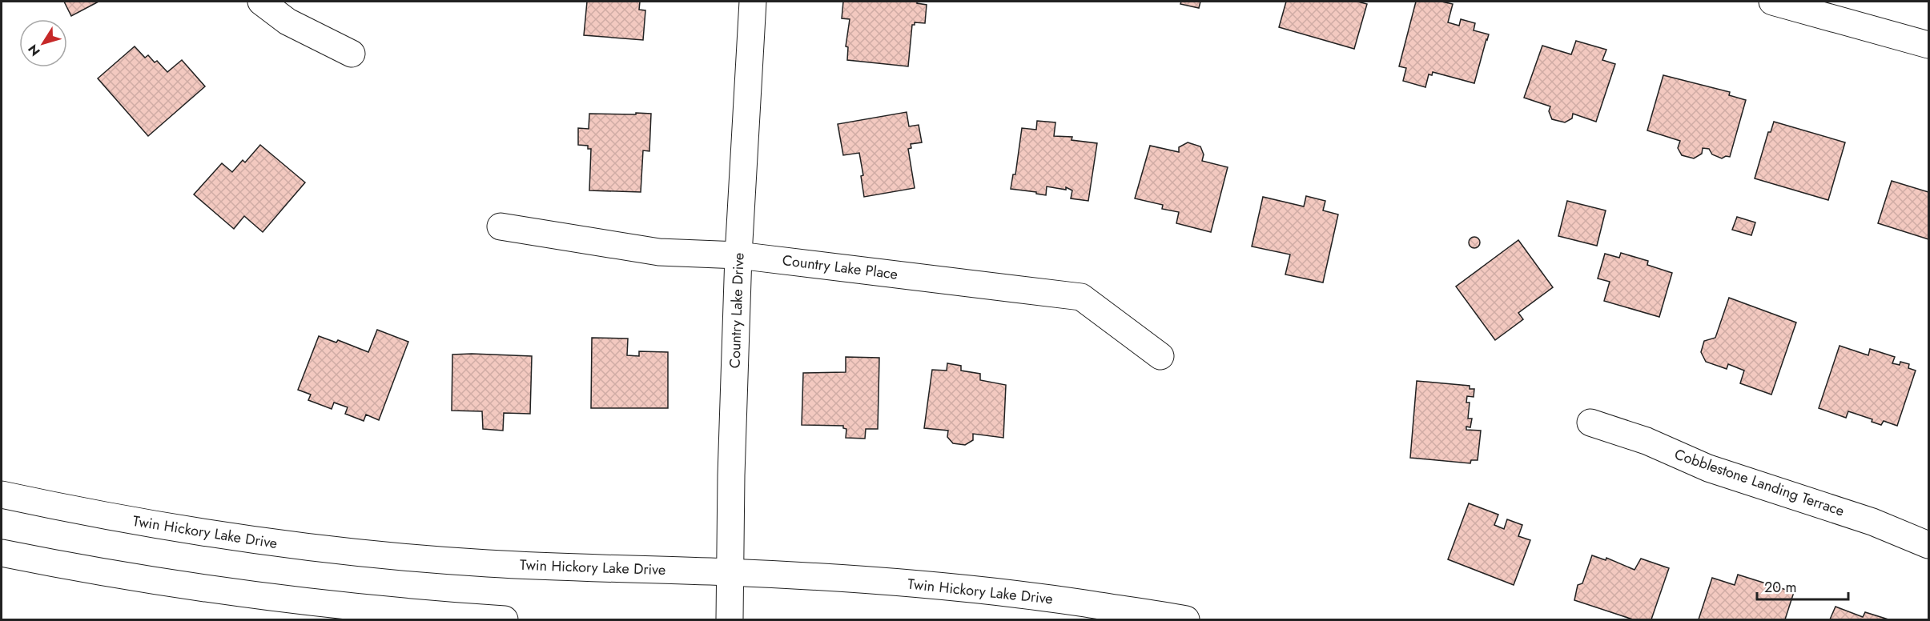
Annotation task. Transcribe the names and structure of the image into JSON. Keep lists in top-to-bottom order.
{
  "streets": {
    "street": [
      "Country Lake Place",
      "Country Lake Drive",
      "Cobblestone Landing Terrace",
      "Twin Hickory Lake Drive"
    ]
  },
  "crossings": [
    ["Country Lake Place", "Country Lake Drive"],
    ["Country Lake Drive", "Twin Hickory Lake Drive"]
  ],
  "scale_bar": "20 m",
  "north": "bottom left"
}
